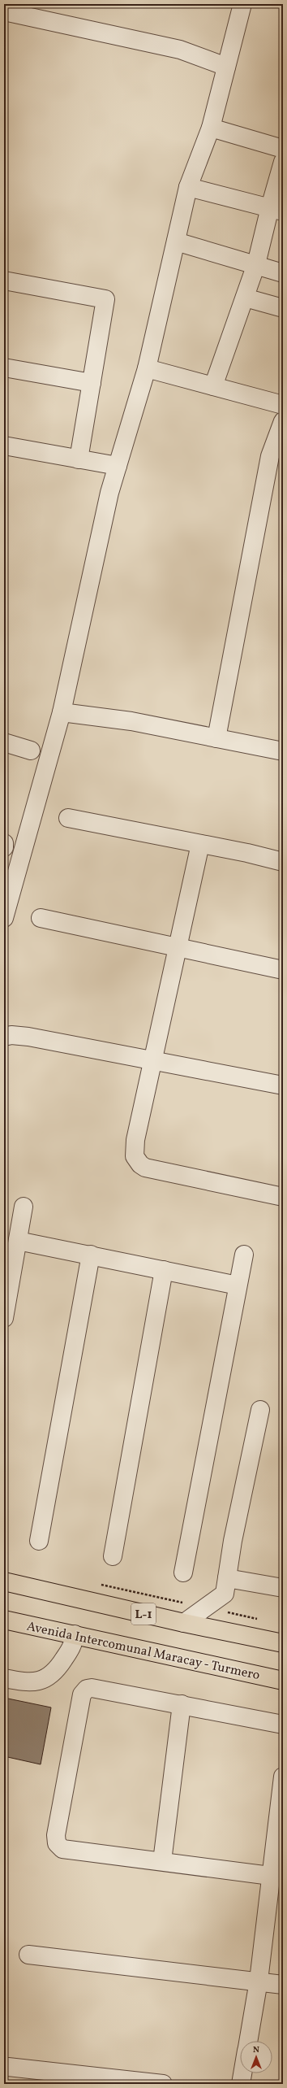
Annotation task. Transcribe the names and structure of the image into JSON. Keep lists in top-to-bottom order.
{
  "streets": {
    "main road": ["L-1", "Avenida Intercomunal Maracay - Turmero"]
  },
  "north": "top"
}
